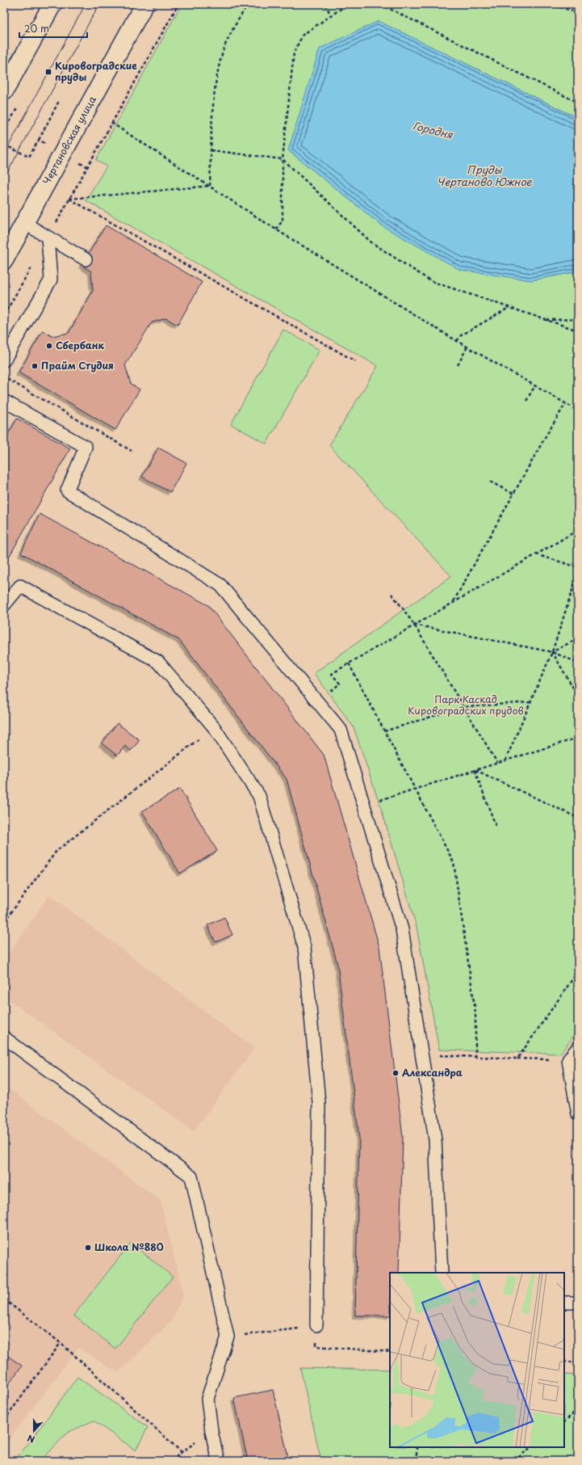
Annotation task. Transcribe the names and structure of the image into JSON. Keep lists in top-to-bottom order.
{
  "streets": {
    "main road": ["Чертановская улица"]
  },
  "water": ["Городня", "Пруды Чертаново Южное"],
  "parks": ["Парк Каскад Кировоградских прудов"],
  "places": {
    "transit": ["Кировоградские пруды"],
    "other": [
      "Сбербанк",
      "Прайм Студия",
      "Александра",
      "Школа №880"
    ]
  },
  "scale_bar": "20 m",
  "north": "bottom"
}
